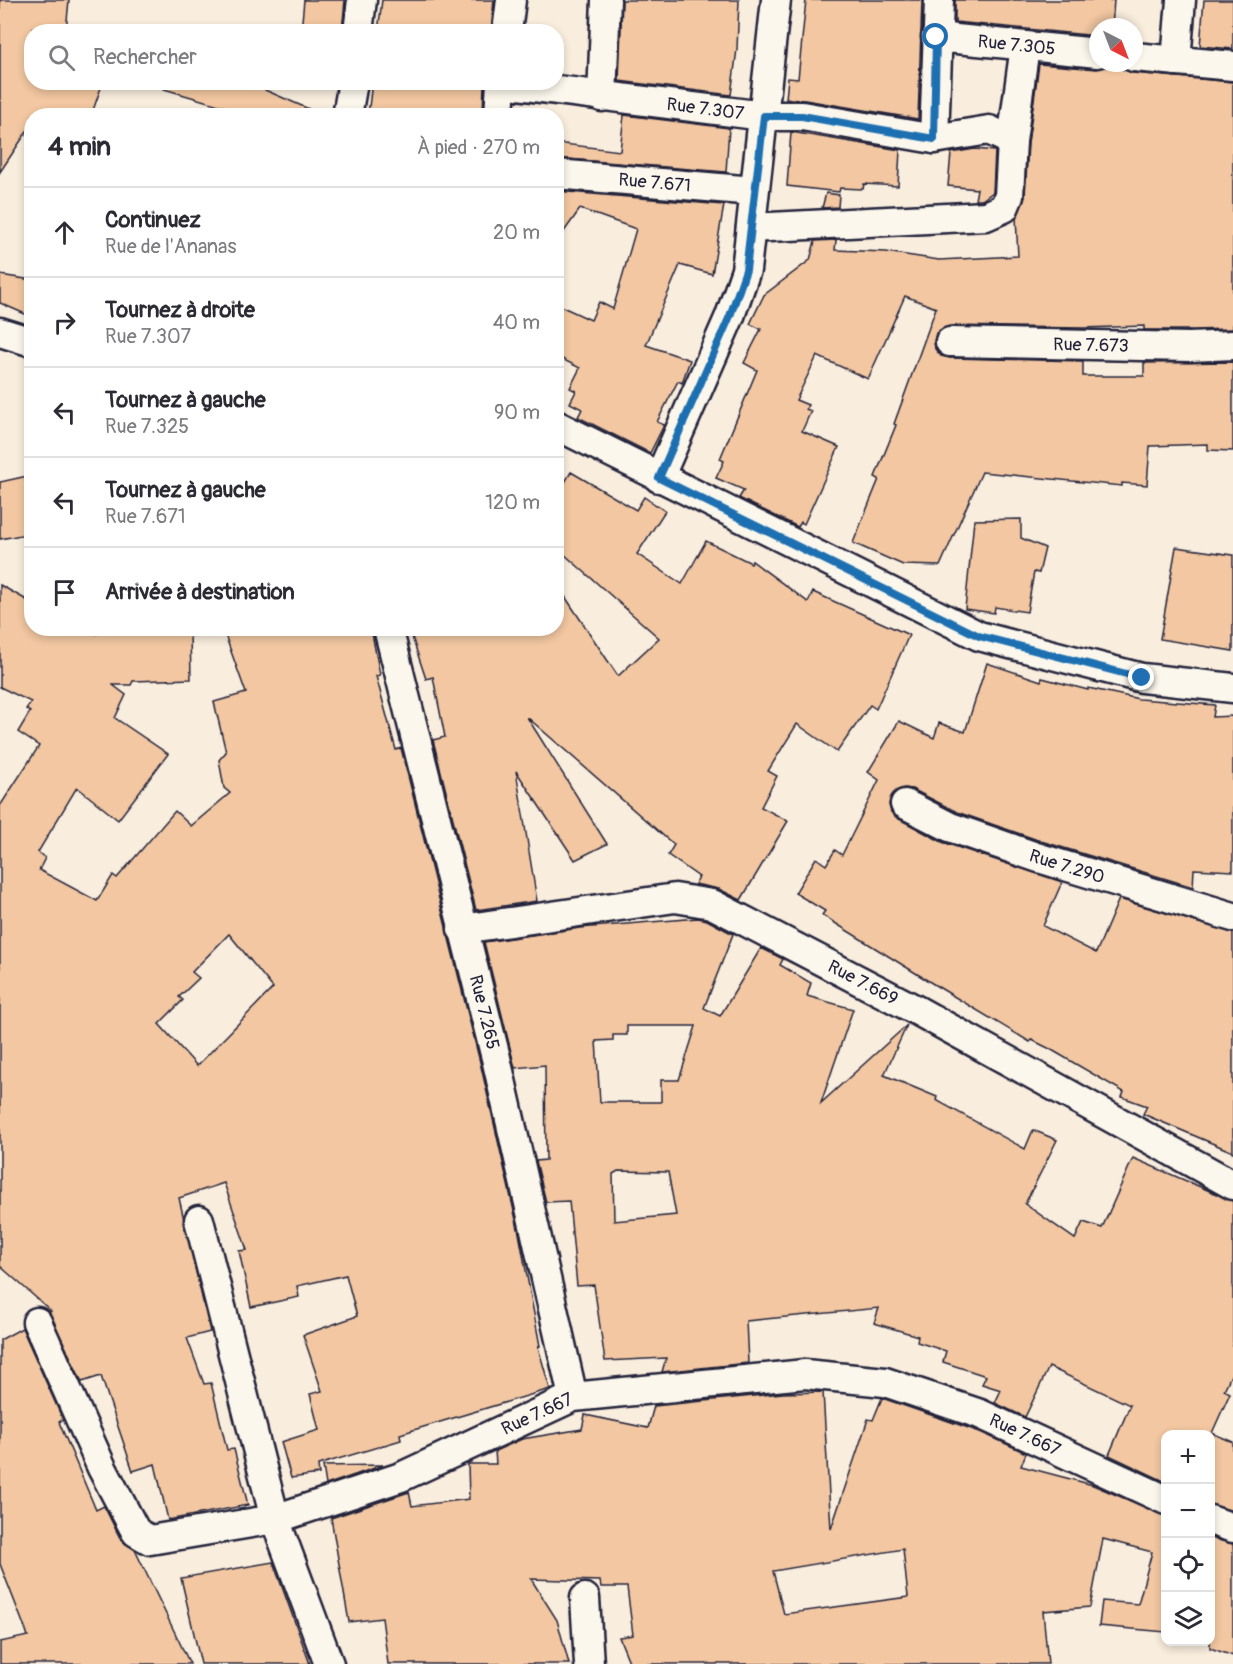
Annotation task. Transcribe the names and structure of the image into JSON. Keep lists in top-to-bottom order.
{
  "streets": {
    "street": [
      "Rue 7.305",
      "Rue 7.307",
      "Rue 7.671",
      "Rue 7.673",
      "Rue 7.290",
      "Rue 7.669",
      "Rue 7.265",
      "Rue 7.667"
    ]
  },
  "crossings": [
    ["Rue 7.669", "Rue 7.265"],
    ["Rue 7.265", "Rue 7.667"]
  ],
  "north": "bottom right",
  "page": {
    "search": "Rechercher",
    "heading": ["4 min", "À pied · 270 m"],
    "list": [
      ["Continuez", "Rue de l'Ananas", "20 m"],
      ["Tournez à droite", "Rue 7.307", "40 m"],
      ["Tournez à gauche", "Rue 7.325", "90 m"],
      ["Tournez à gauche", "Rue 7.671", "120 m"],
      "Arrivée à destination"
    ],
    "map_buttons": ["+", "−"]
  }
}
